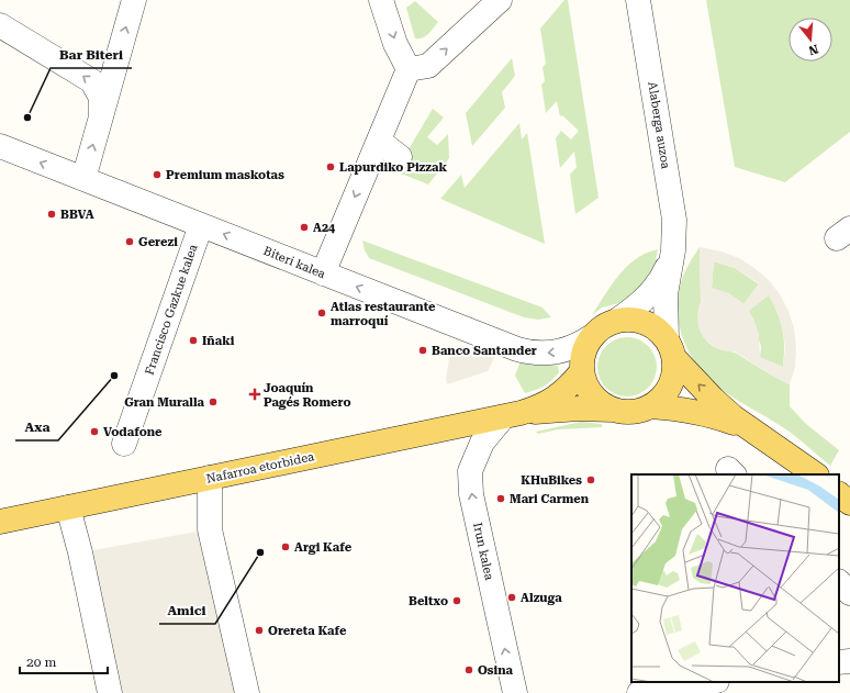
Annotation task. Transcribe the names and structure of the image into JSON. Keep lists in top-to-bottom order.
{
  "streets": {
    "main road": ["Nafarroa etorbidea"],
    "street": [
      "Alaberga auzoa",
      "Biteri kalea",
      "Francisco Gazkue kalea",
      "Irun kalea"
    ]
  },
  "crossings": [
    ["Alaberga auzoa", "Biteri kalea"],
    ["Alaberga auzoa", "Nafarroa etorbidea"],
    ["Biteri kalea", "Francisco Gazkue kalea"],
    ["Biteri kalea", "Nafarroa etorbidea"],
    ["Nafarroa etorbidea", "Irun kalea"]
  ],
  "one_way": ["Biteri kalea", "Irun kalea"],
  "places": {
    "other": [
      "Bar Biteri",
      "Lapurdiko Pizzak",
      "Premium maskotas",
      "BBVA",
      "A24",
      "Gerezi",
      "Atlas restaurante marroquí",
      "Iñaki",
      "Banco Santander",
      "Axa",
      "Gran Muralla",
      "Vodafone",
      "KHuBikes",
      "Mari Carmen",
      "Argi Kafe",
      "Amici",
      "Alzuga",
      "Beltxo",
      "Orereta Kafe",
      "Osina"
    ],
    "health": ["Joaquín Pagés Romero"]
  },
  "scale_bar": "20 m",
  "north": "bottom"
}
